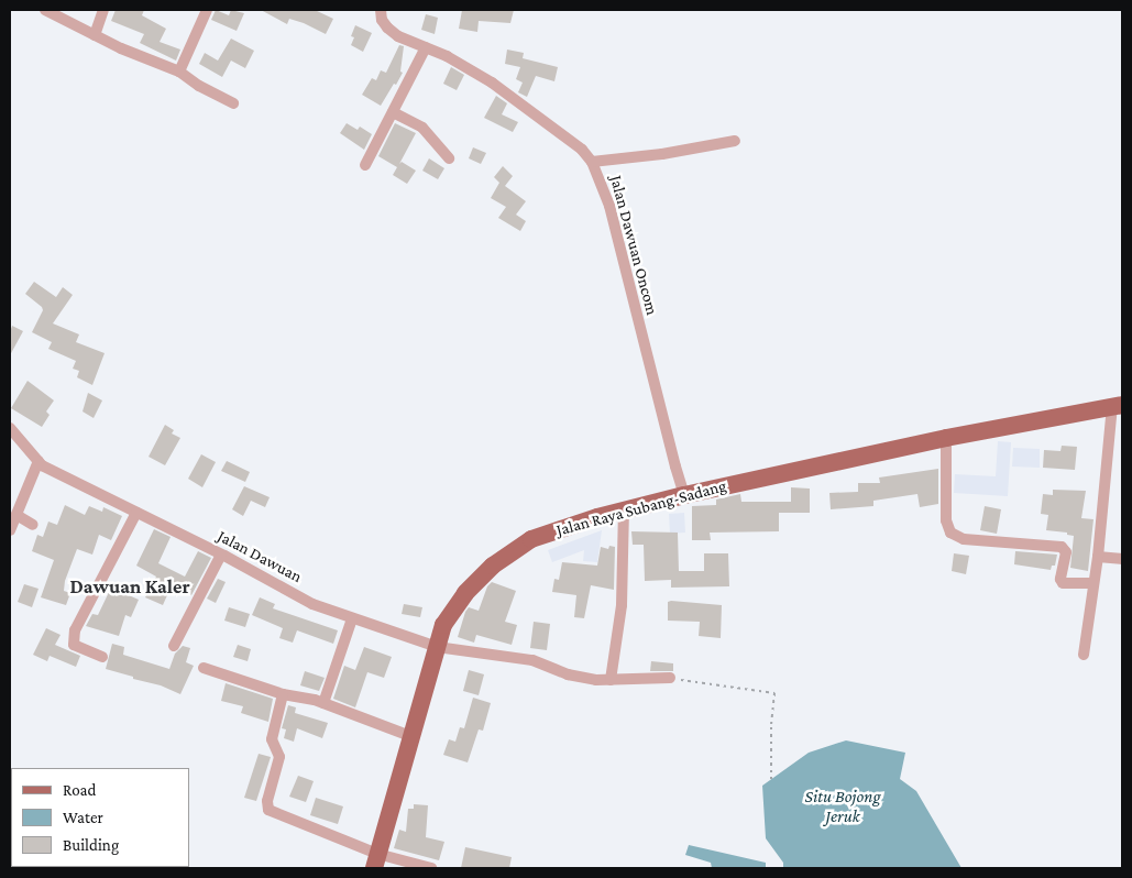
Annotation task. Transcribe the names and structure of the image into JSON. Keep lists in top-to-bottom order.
{
  "streets": {
    "main road": ["Jalan Raya Subang-Sadang"],
    "street": ["Jalan Dawuan Oncom", "Jalan Dawuan"]
  },
  "crossings": [
    ["Jalan Dawuan Oncom", "Jalan Raya Subang-Sadang"],
    ["Jalan Raya Subang-Sadang", "Jalan Dawuan"]
  ],
  "districts": ["Dawuan Kaler"],
  "water": ["Situ Bojong Jeruk"],
  "legend": ["Road", "Water", "Building"]
}
